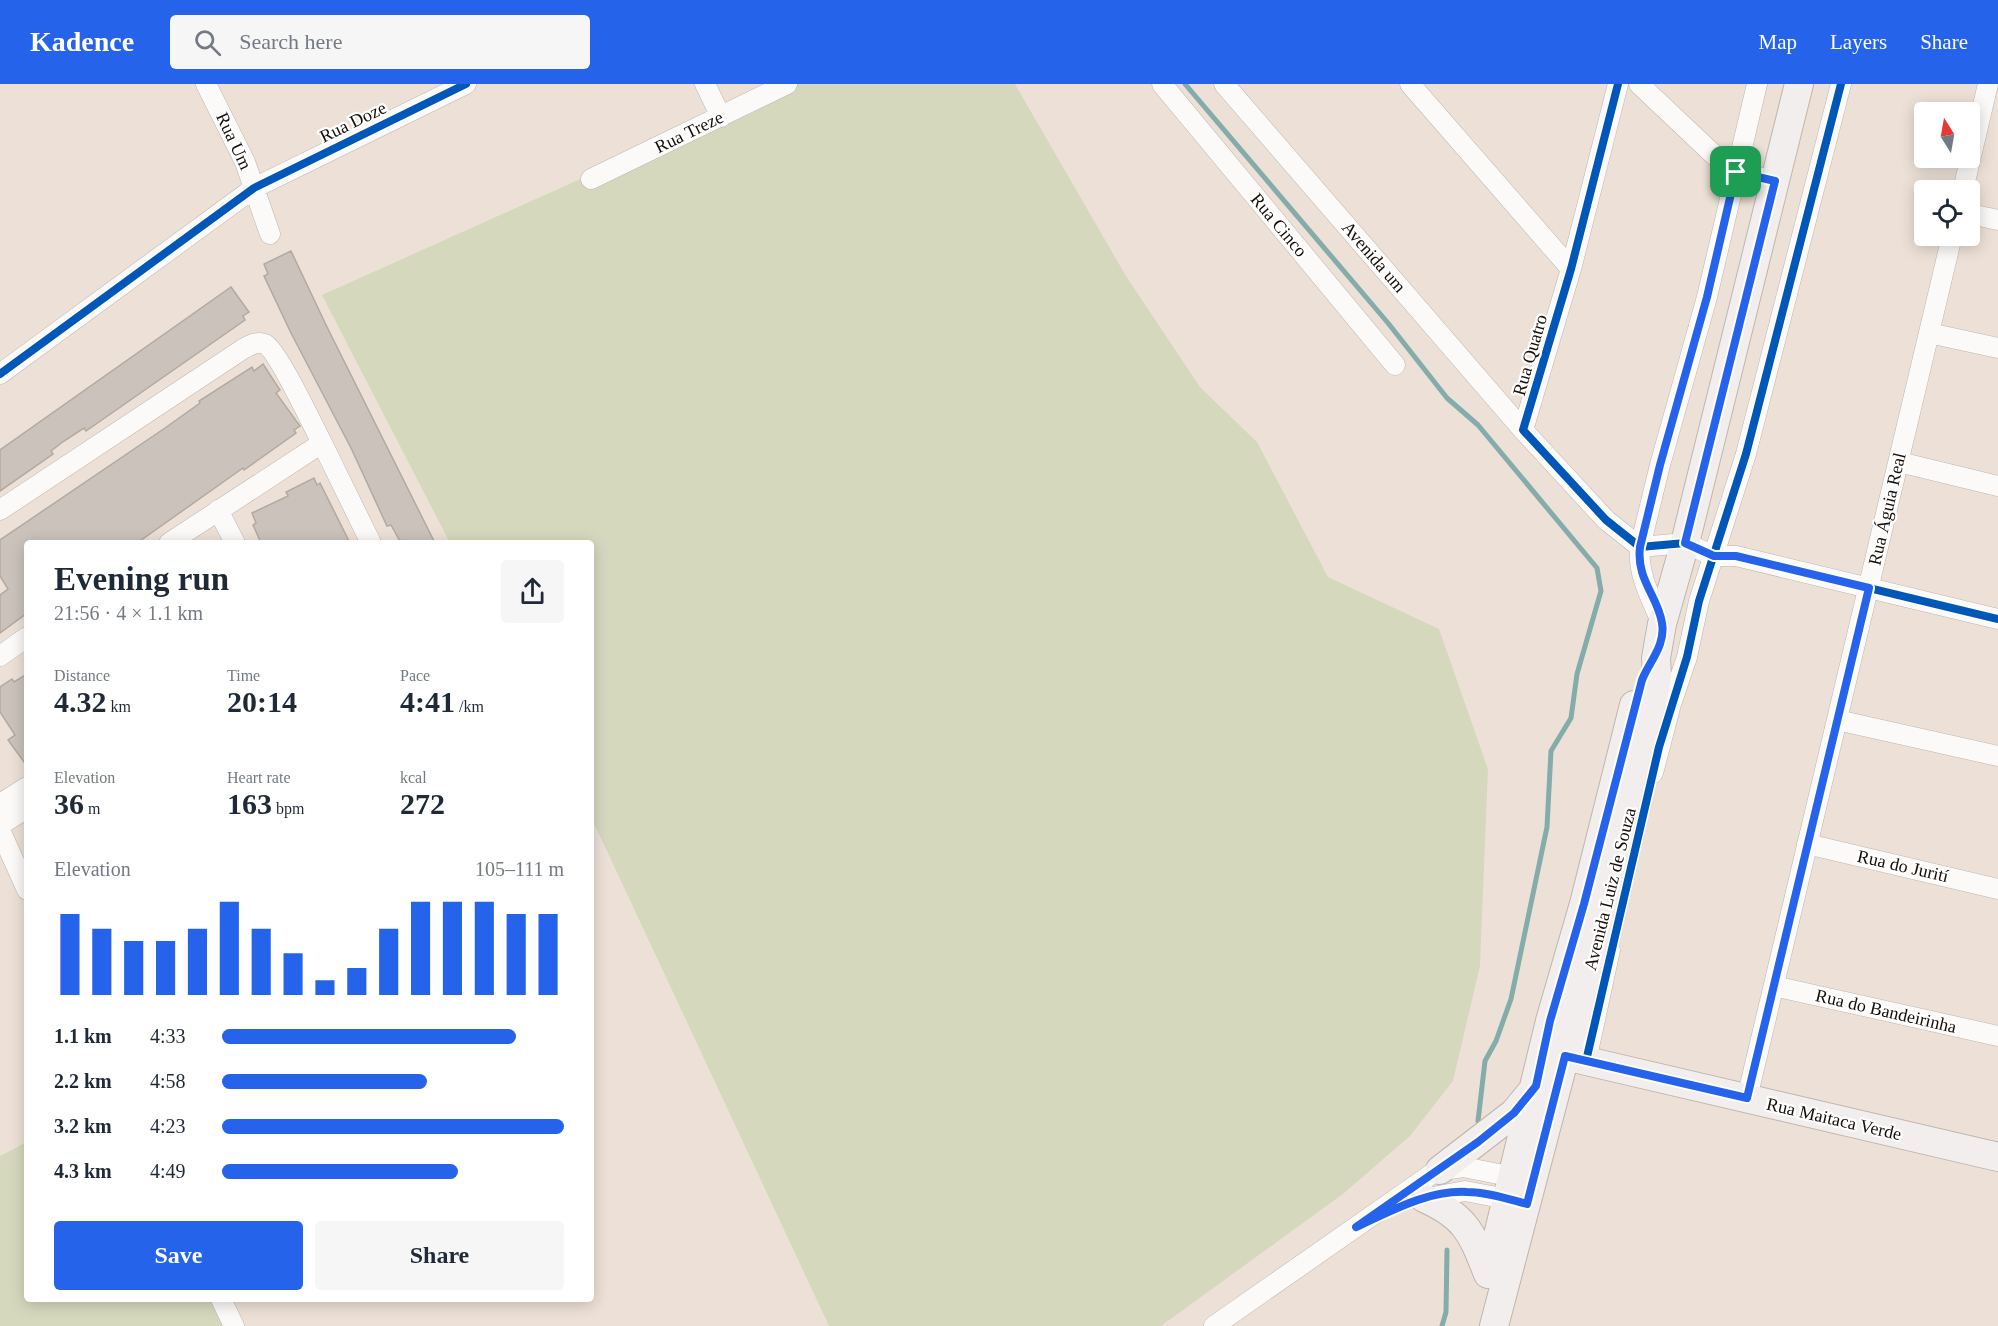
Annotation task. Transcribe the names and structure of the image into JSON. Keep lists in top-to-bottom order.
{
  "streets": {
    "main road": ["Avenida Luiz de Souza", "Rua Maitaca Verde"],
    "street": [
      "Rua Doze",
      "Rua Treze",
      "Rua Um",
      "Rua Cinco",
      "Avenida um",
      "Rua Quatro",
      "Rua Águia Real",
      "Rua do Jurití",
      "Rua do Bandeirinha"
    ]
  },
  "crossings": [
    ["Rua Doze", "Rua Um"],
    ["Avenida um", "Rua Quatro"],
    ["Rua Águia Real", "Rua do Jurití"],
    ["Rua Águia Real", "Rua do Bandeirinha"],
    ["Rua Águia Real", "Rua Maitaca Verde"],
    ["Avenida Luiz de Souza", "Rua Maitaca Verde"]
  ],
  "north": "top",
  "page": {
    "header": "Kadence",
    "search": "Search here",
    "nav": ["Map", "Layers", "Share"],
    "heading": ["Evening run", "21:56 · 4 × 1.1 km"],
    "stats": [
      ["Distance", "4.32 km"],
      ["Time", "20:14"],
      ["Pace", "4:41 /km"],
      ["Elevation", "36 m"],
      ["Heart rate", "163 bpm"],
      ["kcal", "272"]
    ],
    "chart": ["Elevation", "105–111 m"],
    "list": [
      {
        "name": "1.1 km",
        "note": "4:33"
      },
      {
        "name": "2.2 km",
        "note": "4:58"
      },
      {
        "name": "3.2 km",
        "note": "4:23"
      },
      {
        "name": "4.3 km",
        "note": "4:49"
      }
    ],
    "buttons": ["Save", "Share"]
  }
}
